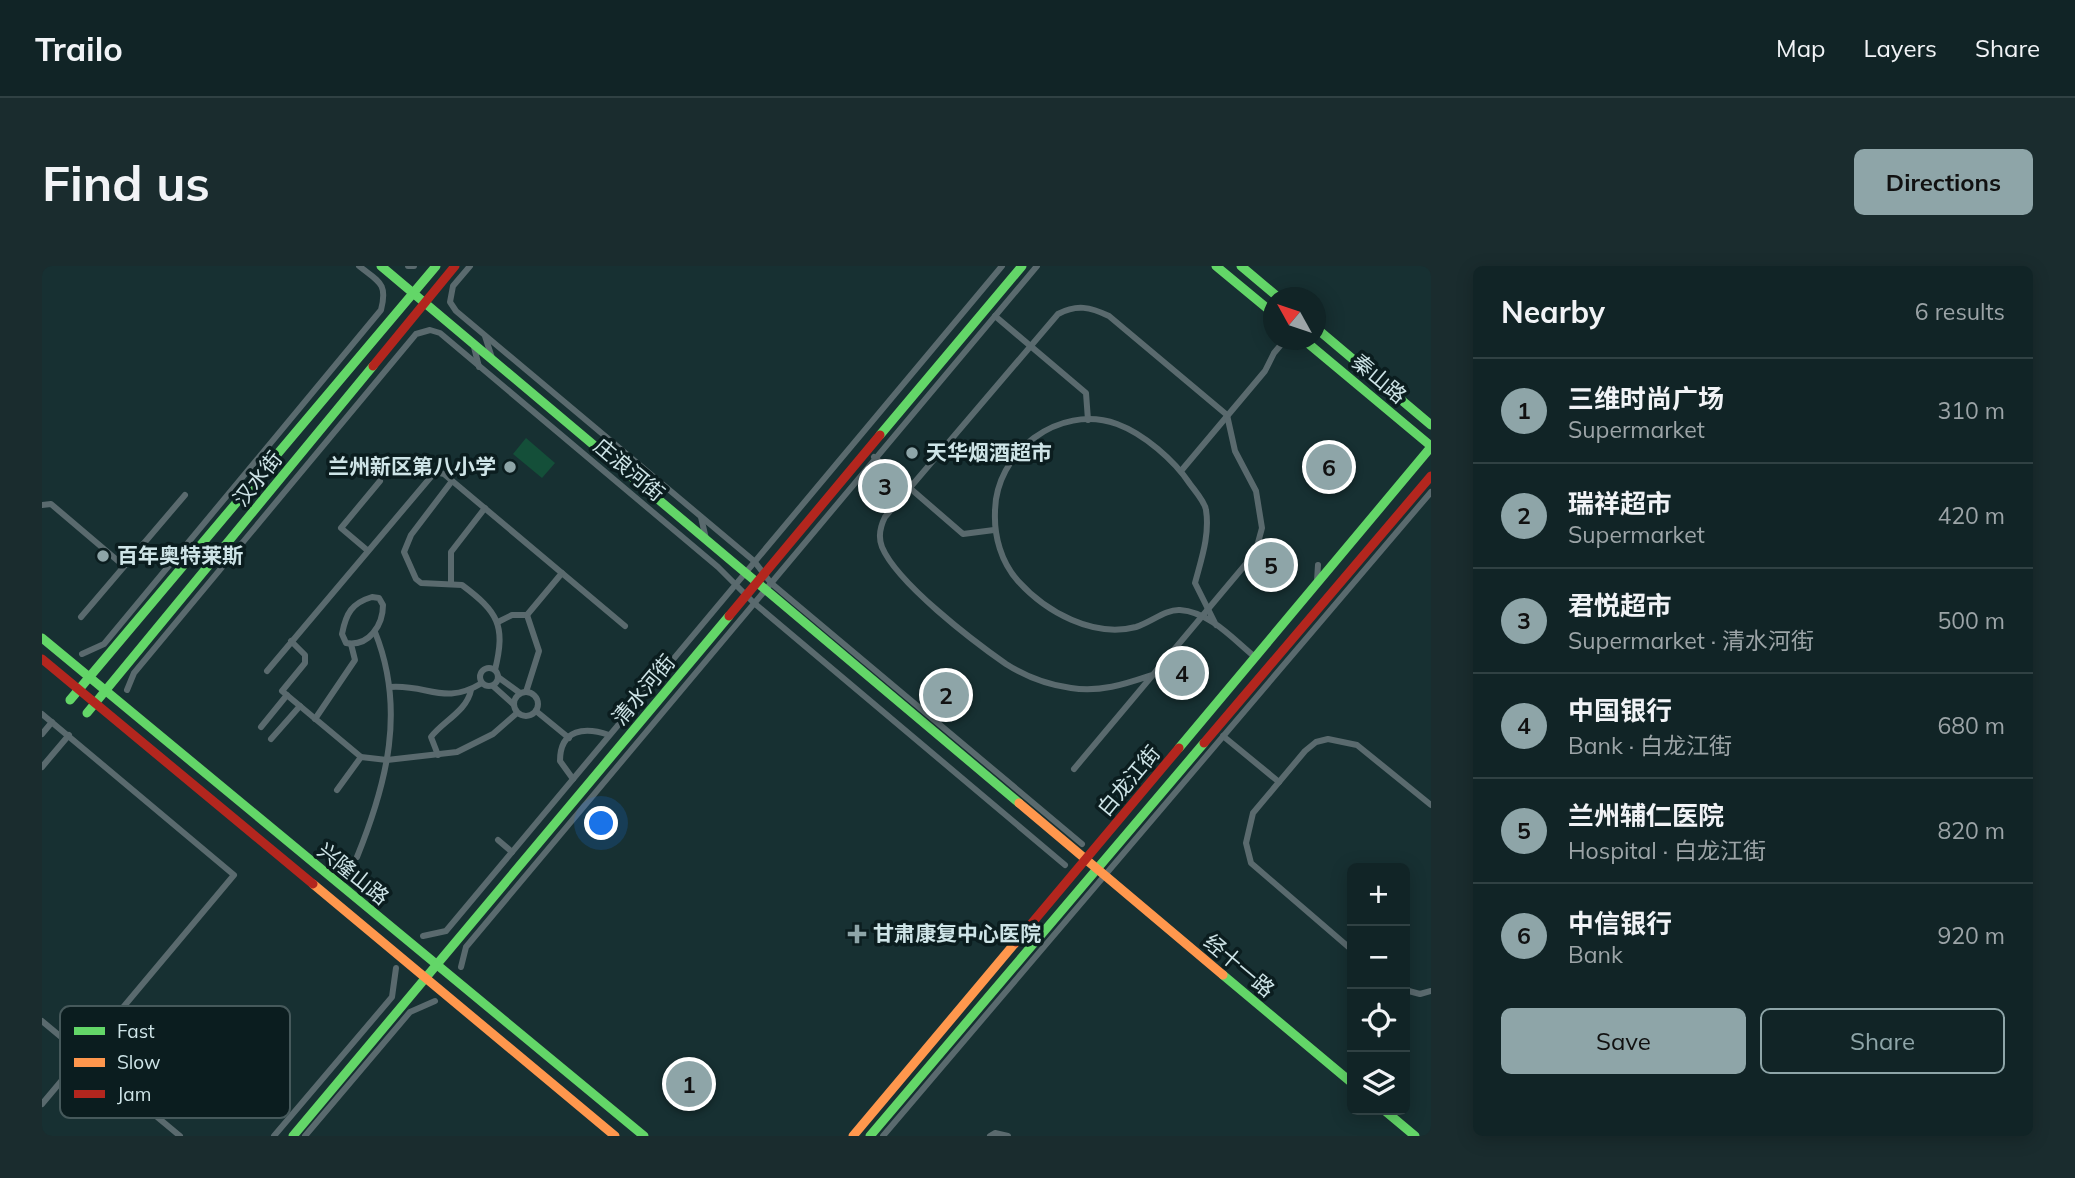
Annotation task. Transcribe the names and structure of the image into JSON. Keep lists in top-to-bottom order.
{
  "streets": {
    "street": [
      "秦山路",
      "庄浪河街",
      "汉水街",
      "清水河街",
      "白龙江街",
      "兴隆山路",
      "经十一路"
    ]
  },
  "crossings": [
    ["秦山路", "白龙江街"],
    ["庄浪河街", "清水河街"],
    ["汉水街", "兴隆山路"],
    ["汉水街", "经十一路"],
    ["清水河街", "兴隆山路"],
    ["清水河街", "经十一路"],
    ["白龙江街", "经十一路"]
  ],
  "places": {
    "other": ["天华烟酒超市", "兰州新区第八小学", "百年奥特莱斯"],
    "health": ["甘肃康复中心医院"]
  },
  "legend": ["Fast", "Slow", "Jam"],
  "north": "top left",
  "page": {
    "header": "Trailo",
    "nav": ["Map", "Layers", "Share"],
    "buttons": [
      "Directions",
      ["Save", "Share"]
    ],
    "title": "Find us",
    "heading": ["Nearby", "6 results"],
    "list": [
      {
        "mark": "1",
        "name": "三维时尚广场",
        "note": "Supermarket",
        "value": "310 m"
      },
      {
        "mark": "2",
        "name": "瑞祥超市",
        "note": "Supermarket",
        "value": "420 m"
      },
      {
        "mark": "3",
        "name": "君悦超市",
        "note": "Supermarket · 清水河街",
        "value": "500 m"
      },
      {
        "mark": "4",
        "name": "中国银行",
        "note": "Bank · 白龙江街",
        "value": "680 m"
      },
      {
        "mark": "5",
        "name": "兰州辅仁医院",
        "note": "Hospital · 白龙江街",
        "value": "820 m"
      },
      {
        "mark": "6",
        "name": "中信银行",
        "note": "Bank",
        "value": "920 m"
      }
    ],
    "pins": [
      "6",
      "3",
      "5",
      "4",
      "2",
      "1"
    ],
    "map_buttons": ["+", "−"]
  }
}
